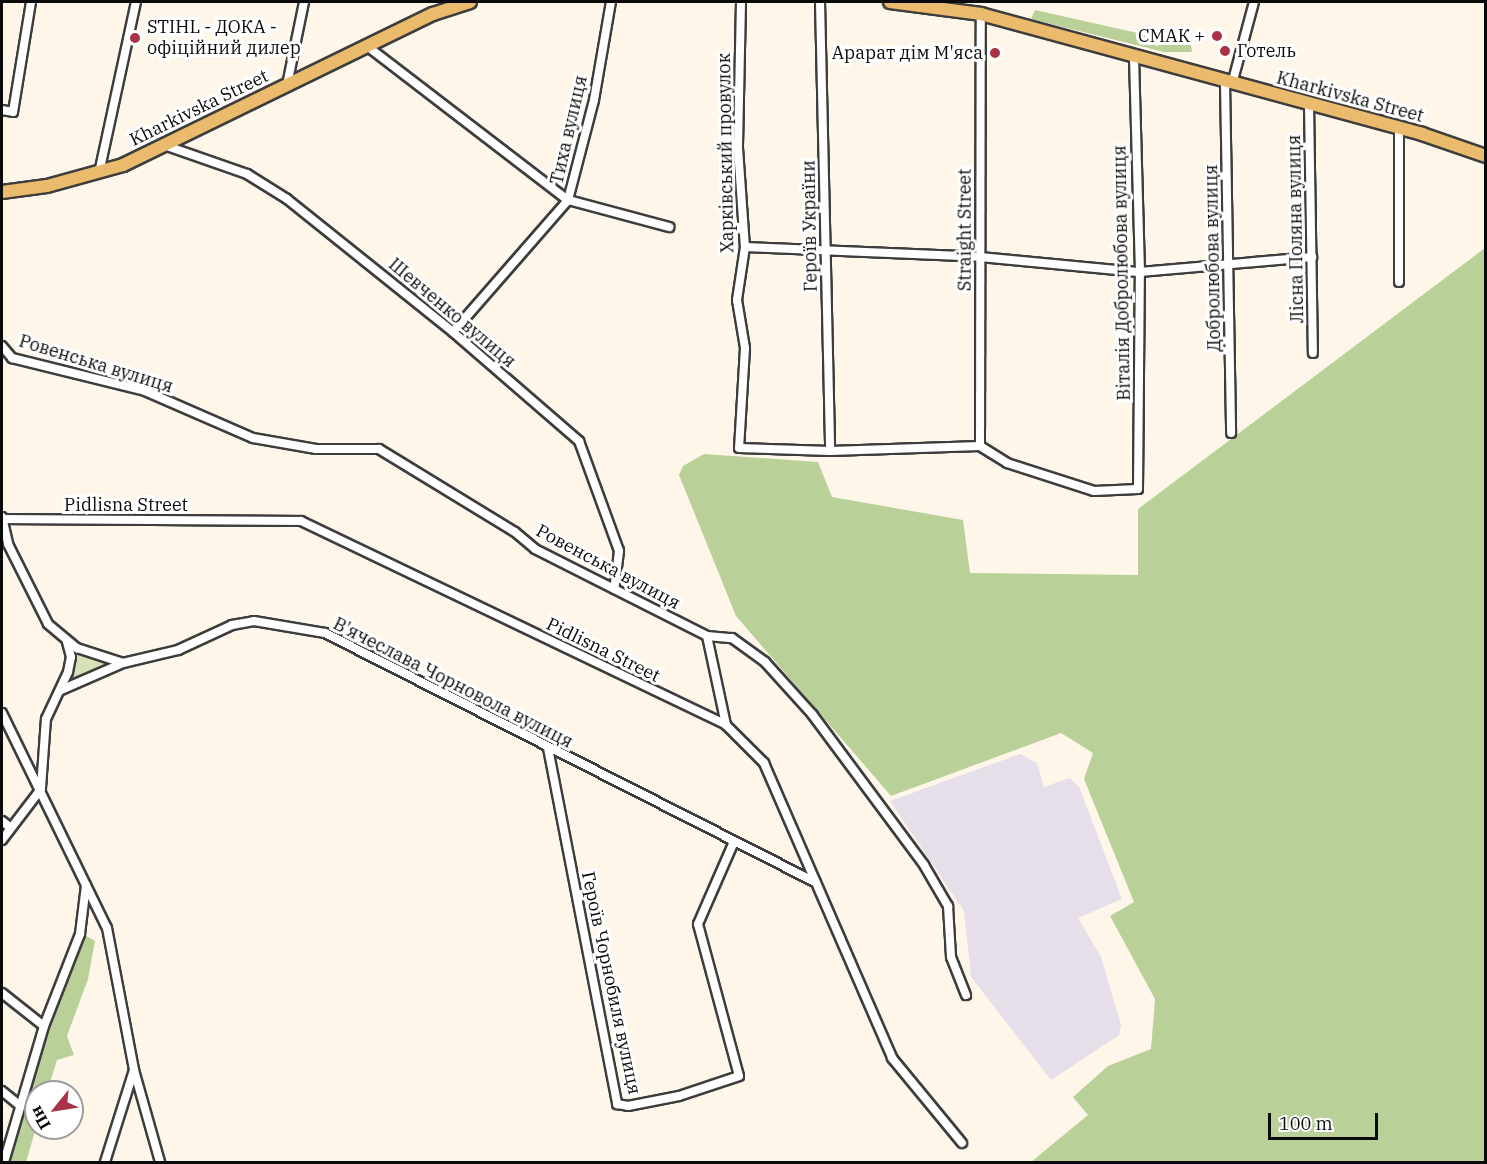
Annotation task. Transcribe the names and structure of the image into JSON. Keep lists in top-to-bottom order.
{
  "streets": {
    "main road": ["Kharkivska Street"],
    "street": [
      "Тиха вулиця",
      "Харківський провулок",
      "Героїв України",
      "Лісна Поляна вулиця",
      "Straight Street",
      "Добролюбова вулиця",
      "Віталія Добролюбова вулиця",
      "Шевченко вулиця",
      "Ровенська вулиця",
      "Pidlisna Street",
      "В'ячеслава Чорновола вулиця",
      "Героїв Чорнобиля вулиця"
    ]
  },
  "crossings": [
    ["Kharkivska Street", "Лісна Поляна вулиця"],
    ["Kharkivska Street", "Straight Street"],
    ["Kharkivska Street", "Добролюбова вулиця"],
    ["Kharkivska Street", "Віталія Добролюбова вулиця"],
    ["Kharkivska Street", "Шевченко вулиця"],
    ["Тиха вулиця", "Шевченко вулиця"],
    ["Харківський провулок", "Героїв України"],
    ["Straight Street", "Віталія Добролюбова вулиця"],
    ["Шевченко вулиця", "Ровенська вулиця"],
    ["Pidlisna Street", "В'ячеслава Чорновола вулиця"],
    ["В'ячеслава Чорновола вулиця", "Героїв Чорнобиля вулиця"]
  ],
  "places": [
    "СМАК +",
    "STIHL - ДОКА - офіційний дилер",
    "Готель",
    "Арарат дім М'яса"
  ],
  "scale_bar": "100 m",
  "north": "bottom left"
}
